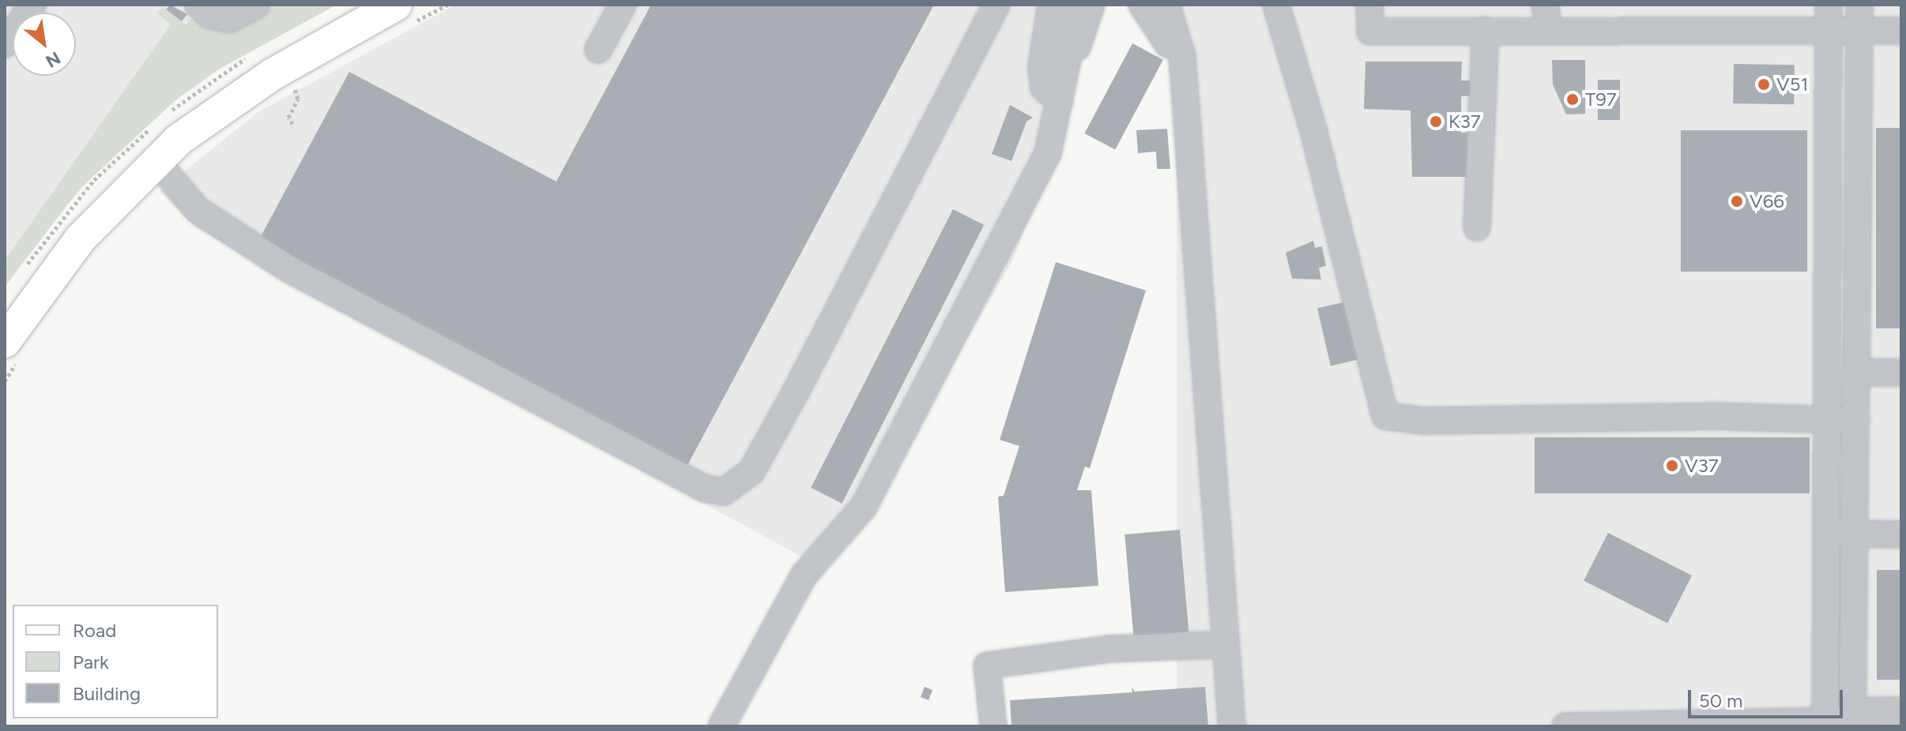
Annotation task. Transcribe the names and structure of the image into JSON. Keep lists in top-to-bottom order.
{
  "places": [
    "V51",
    "T97",
    "K37",
    "V66",
    "V37"
  ],
  "legend": ["Road", "Park", "Building"],
  "scale_bar": "50 m",
  "north": "bottom right"
}
